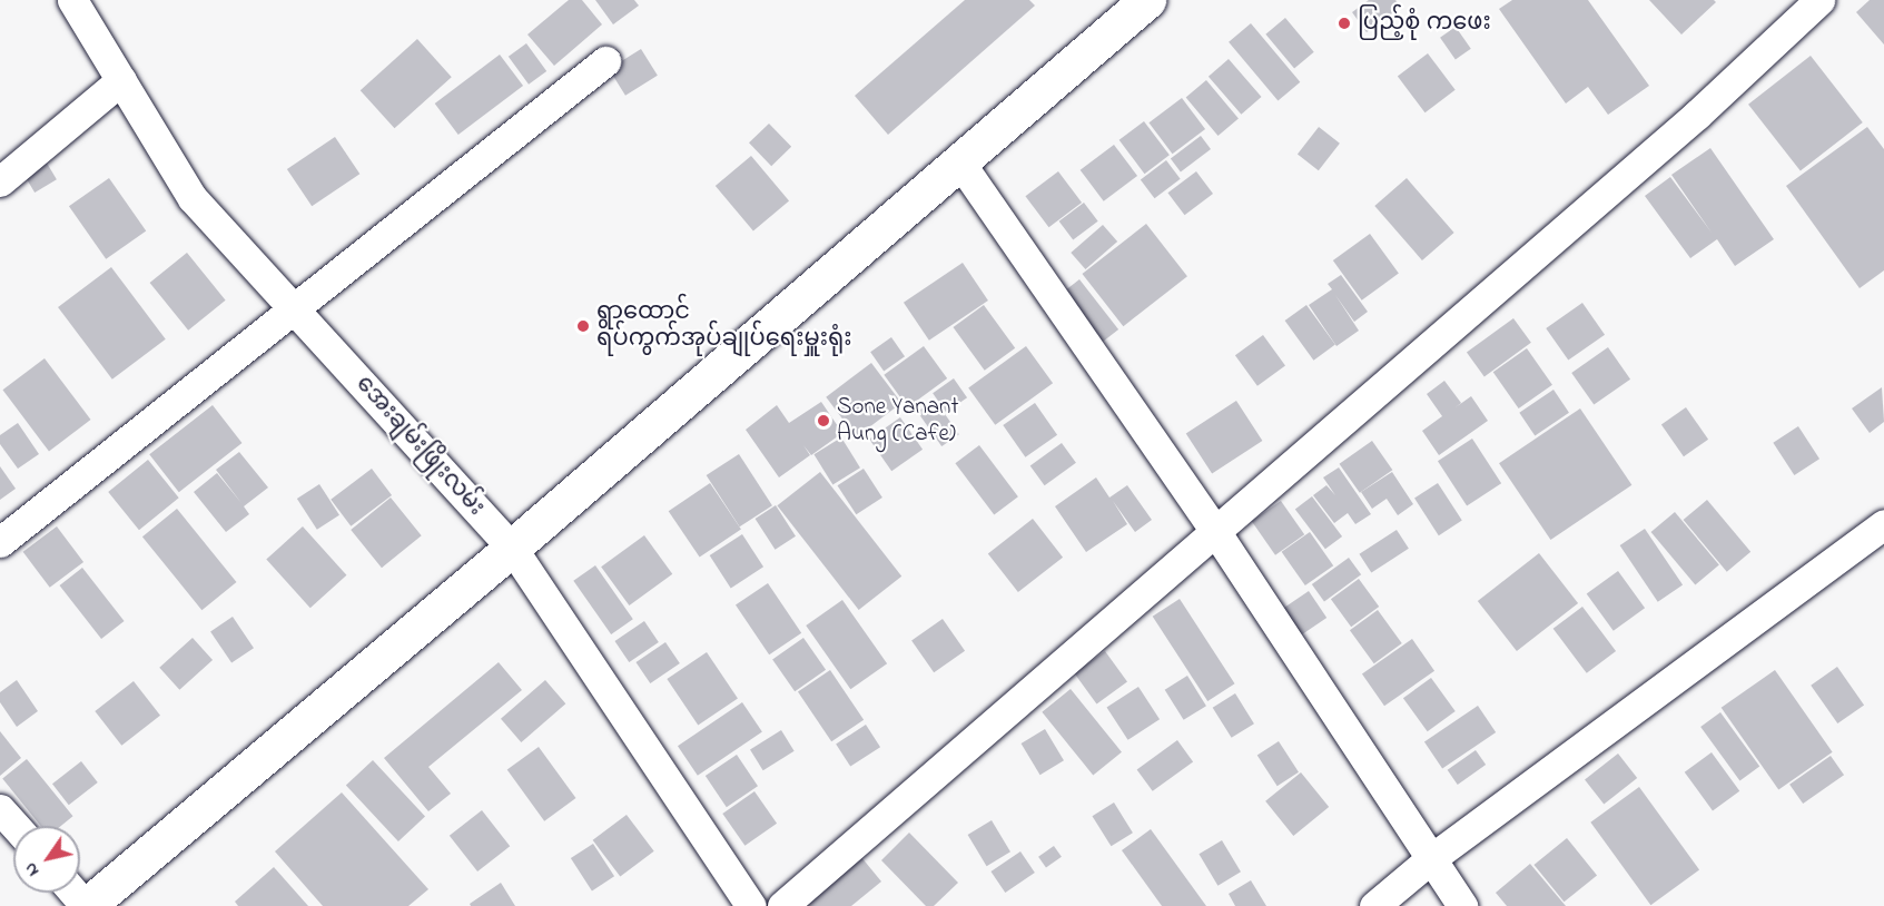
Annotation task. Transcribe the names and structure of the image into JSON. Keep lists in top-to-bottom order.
{
  "streets": {
    "street": ["အေးချမ်းဖြိုးလမ်း"]
  },
  "places": ["ပြည့်စုံ ကဖေး", "ရွာထောင် ရပ်ကွက်အုပ်ချုပ်ရေးမှူးရုံး", "Sone Yanant Aung (Cafe)"],
  "north": "bottom left"
}
